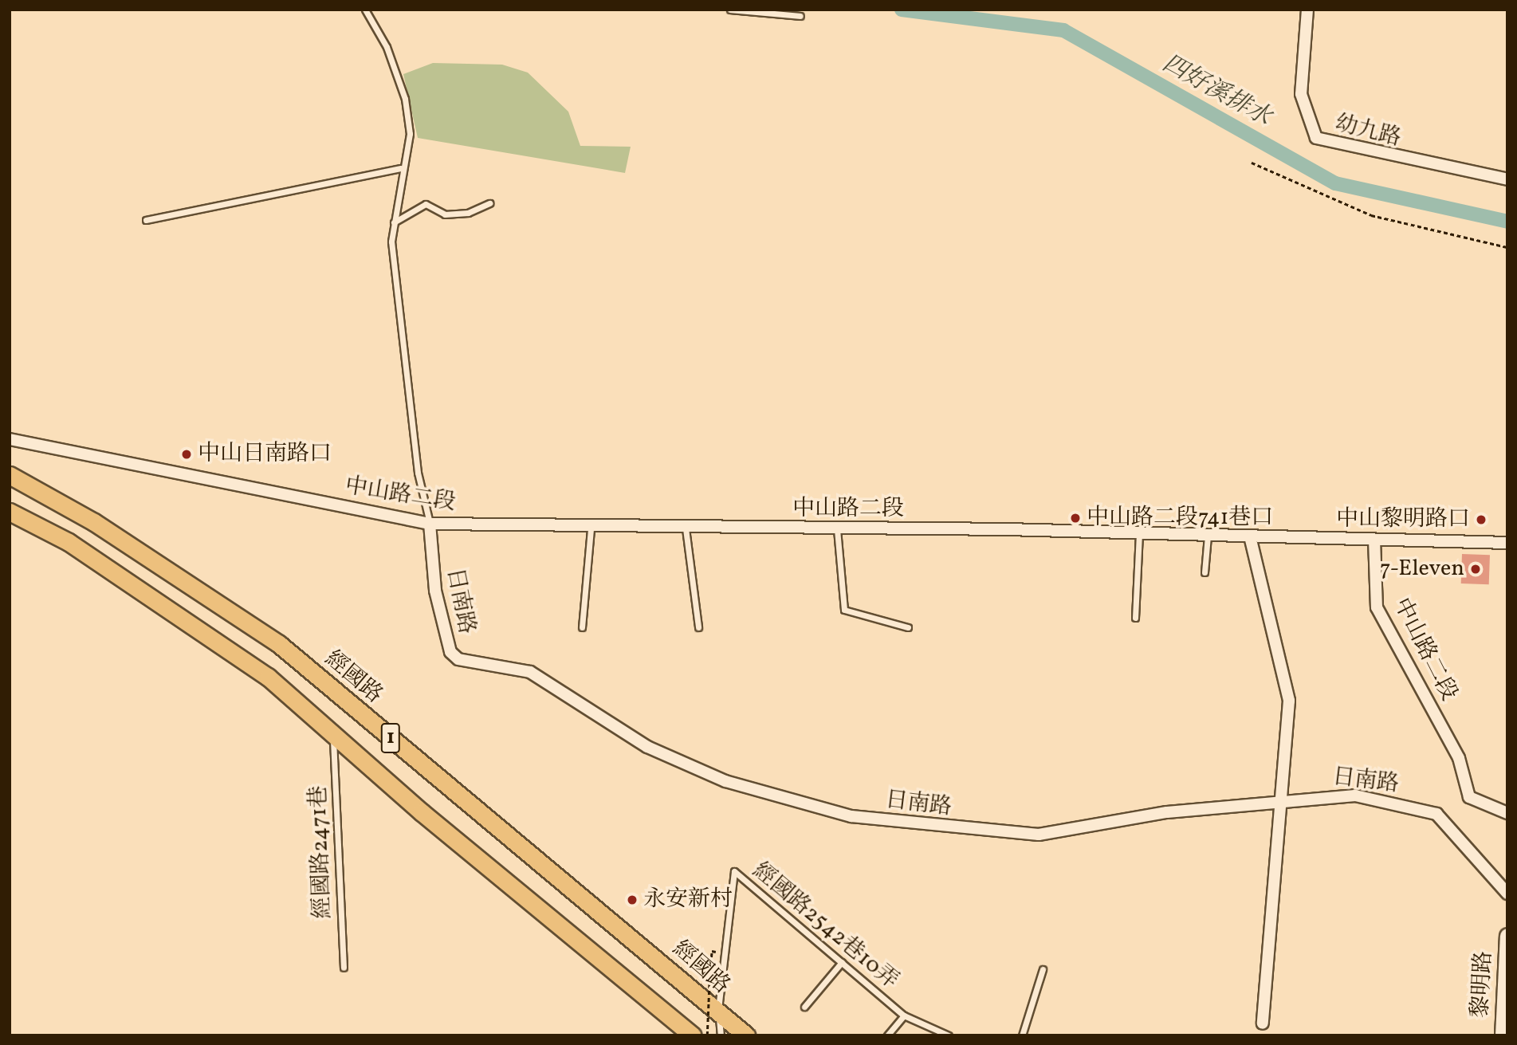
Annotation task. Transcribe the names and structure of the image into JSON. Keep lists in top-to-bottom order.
{
  "streets": {
    "main road": ["經國路", "1"],
    "street": [
      "幼九路",
      "中山路二段",
      "日南路",
      "黎明路"
    ],
    "lane": ["經國路2471巷", "經國路2542巷10弄"]
  },
  "crossings": [
    ["中山路二段", "日南路"],
    ["經國路", "經國路2542巷10弄"],
    ["1", "經國路2471巷"]
  ],
  "water": ["四好溪排水"],
  "places": [
    "中山日南路口",
    "中山路二段741巷口",
    "中山黎明路口",
    "7-Eleven",
    "永安新村"
  ]
}
